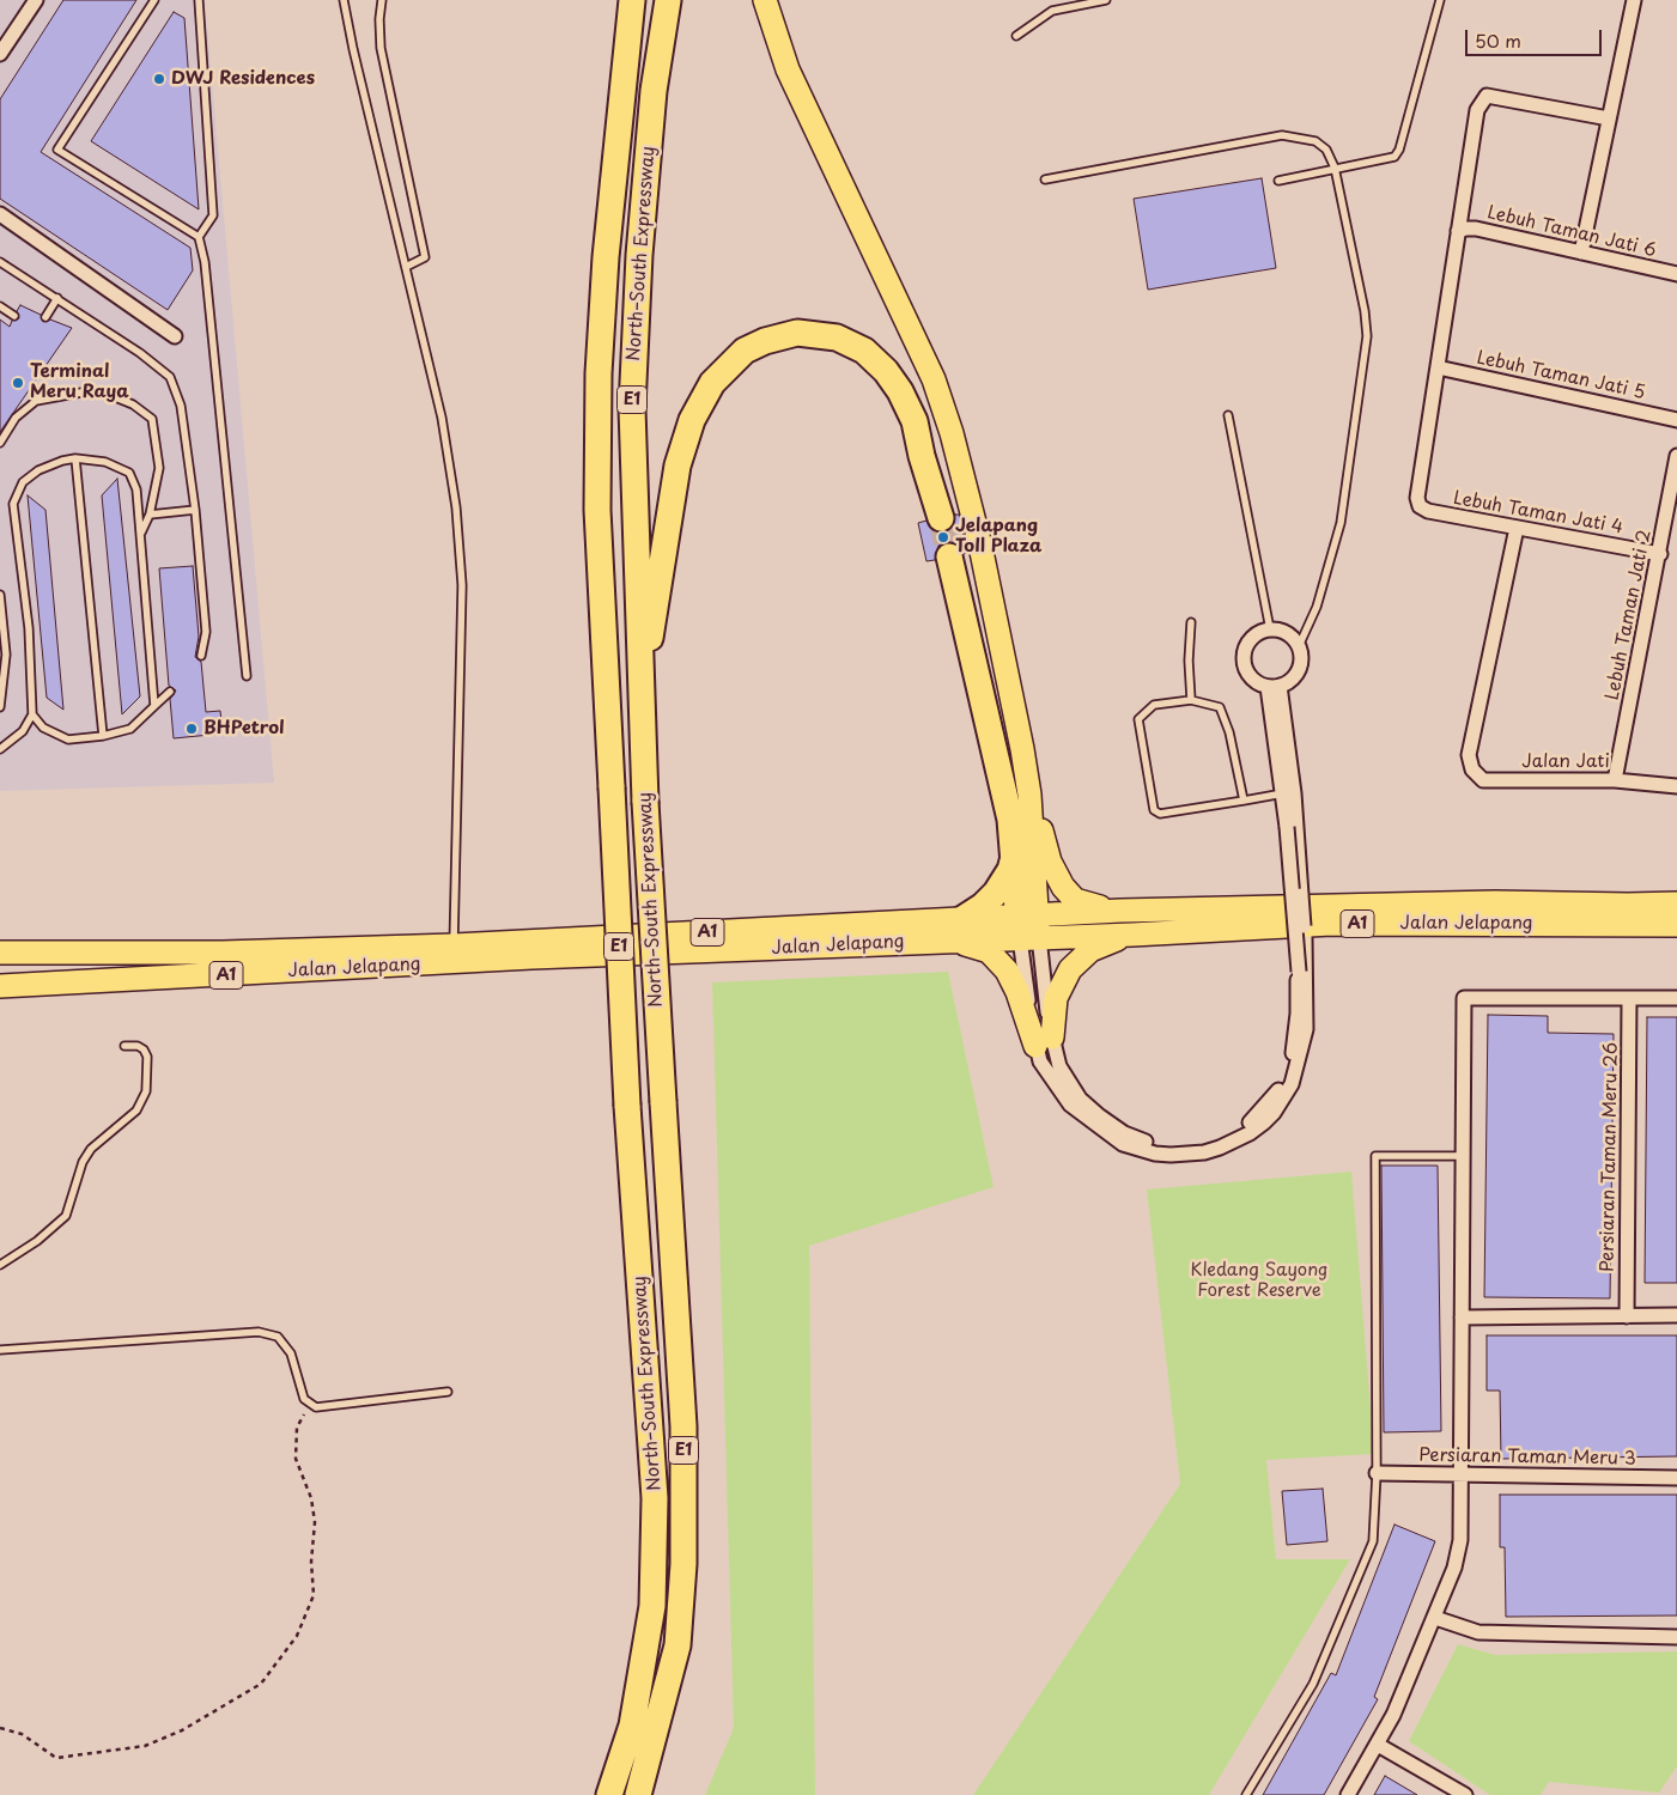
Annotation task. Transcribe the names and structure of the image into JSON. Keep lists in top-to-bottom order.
{
  "streets": {
    "highway": ["North–South Expressway", "E1"],
    "main road": ["A1", "Jalan Jelapang"],
    "street": [
      "Lebuh Taman Jati 6",
      "Lebuh Taman Jati 5",
      "Lebuh Taman Jati 4",
      "Lebuh Taman Jati 2",
      "Jalan Jati",
      "Persiaran Taman Meru 26",
      "Persiaran Taman Meru 3"
    ]
  },
  "crossings": [
    ["Lebuh Taman Jati 5", "Lebuh Taman Jati 4"],
    ["Lebuh Taman Jati 4", "Lebuh Taman Jati 2"],
    ["Lebuh Taman Jati 4", "Jalan Jati"],
    ["Lebuh Taman Jati 2", "Jalan Jati"]
  ],
  "parks": ["Kledang Sayong Forest Reserve"],
  "places": [
    "DWJ Residences",
    "Terminal Meru Raya",
    "Jelapang Toll Plaza",
    "BHPetrol"
  ],
  "scale_bar": "50 m"
}
